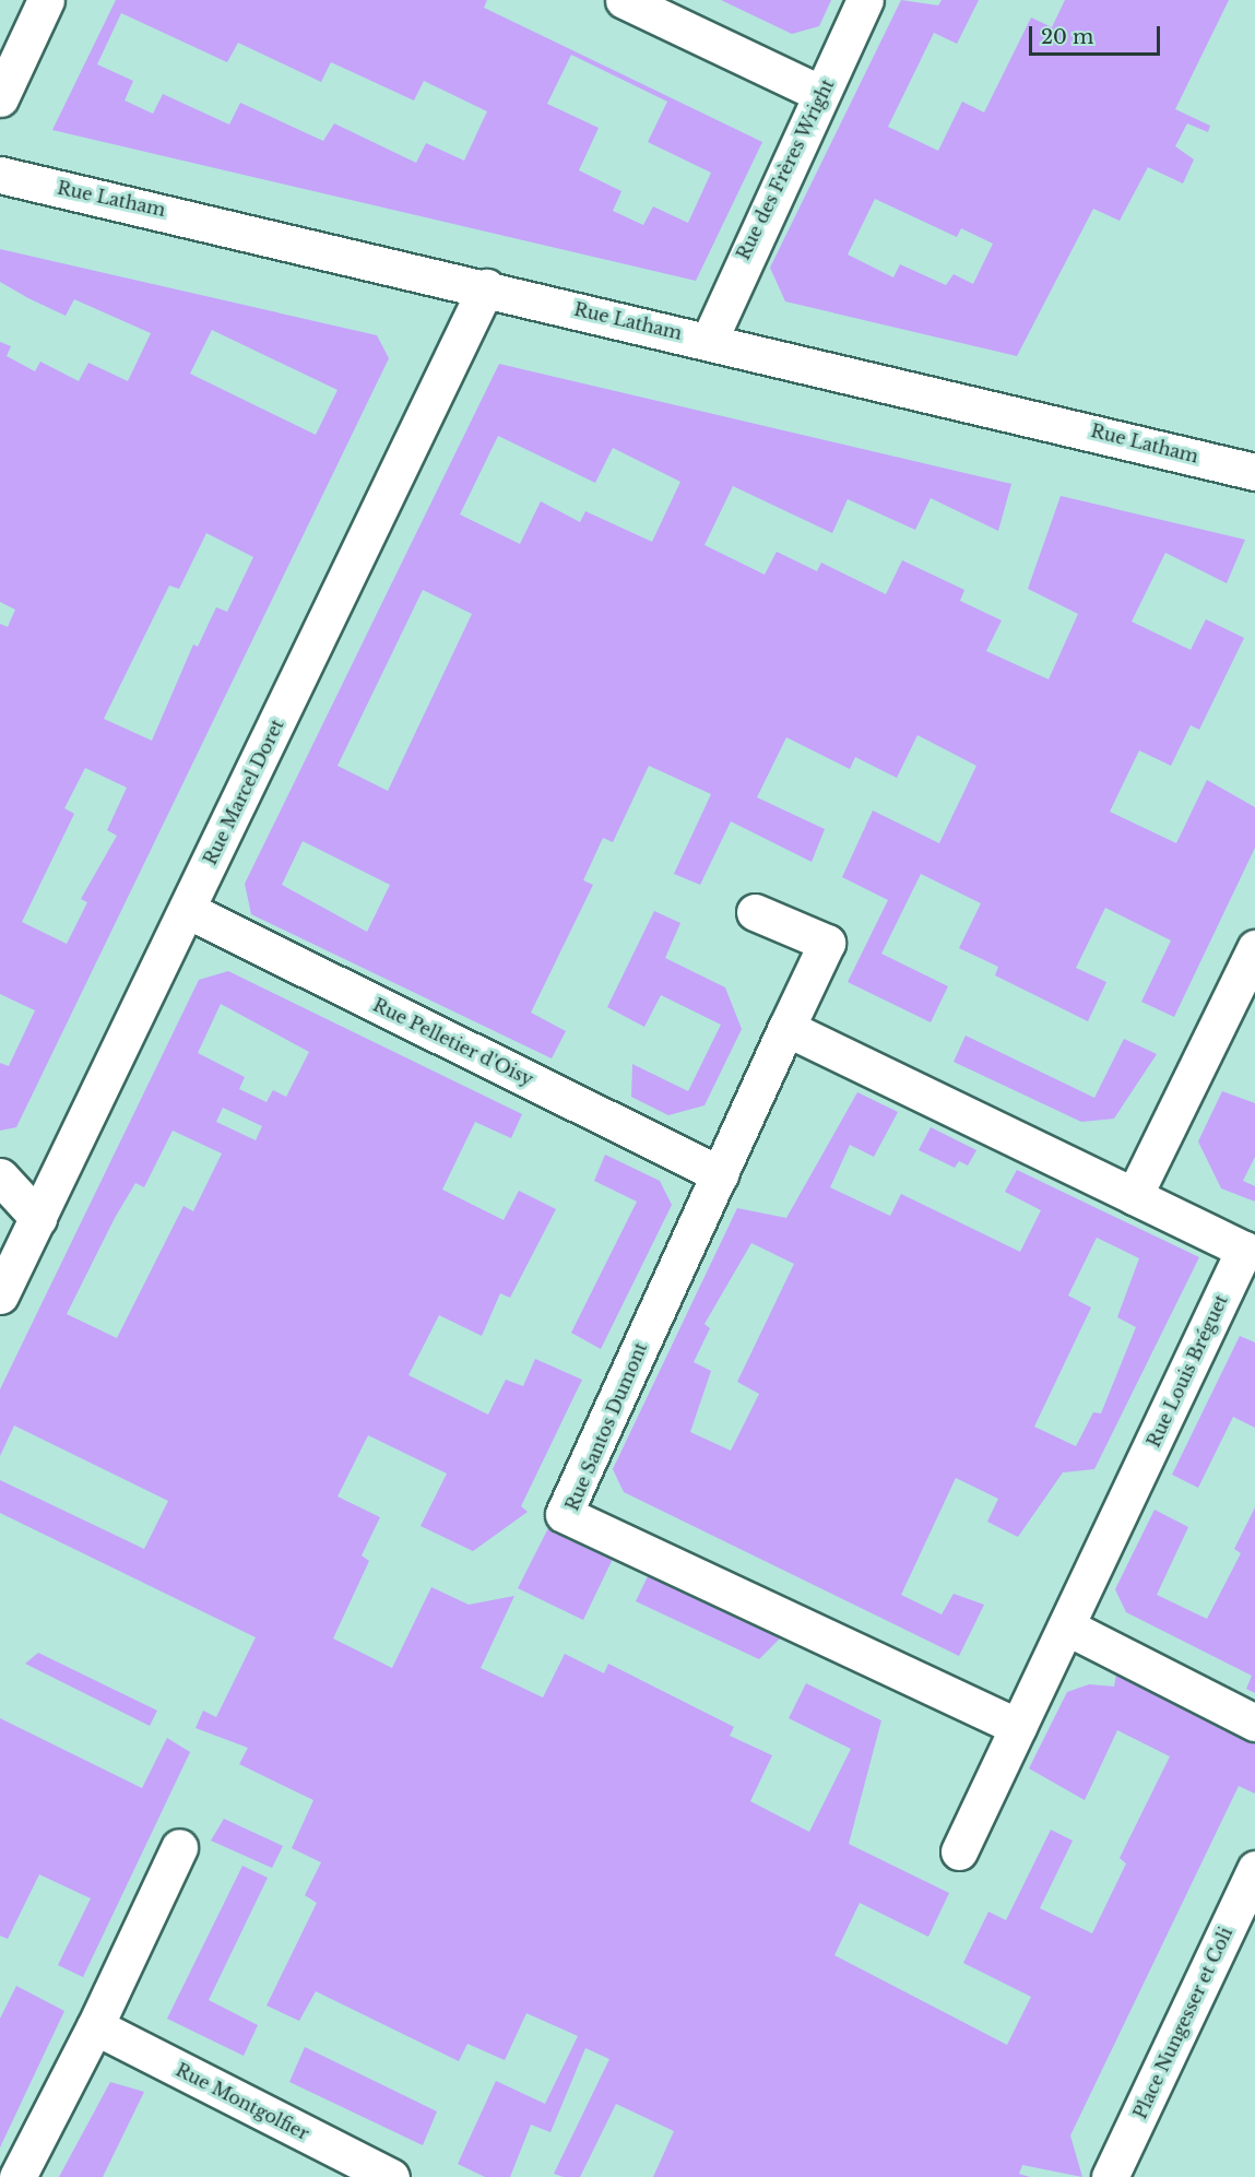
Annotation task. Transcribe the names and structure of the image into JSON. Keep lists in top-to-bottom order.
{
  "streets": {
    "street": [
      "Rue des Frères Wright",
      "Rue Latham",
      "Rue Marcel Doret",
      "Rue Pelletier d'Oisy",
      "Rue Louis Bréguet",
      "Rue Santos Dumont",
      "Place Nungesser et Coli",
      "Rue Montgolfier"
    ]
  },
  "crossings": [
    ["Rue des Frères Wright", "Rue Latham"],
    ["Rue Latham", "Rue Marcel Doret"],
    ["Rue Marcel Doret", "Rue Pelletier d'Oisy"],
    ["Rue Pelletier d'Oisy", "Rue Santos Dumont"],
    ["Rue Louis Bréguet", "Rue Santos Dumont"]
  ],
  "scale_bar": "20 m"
}
